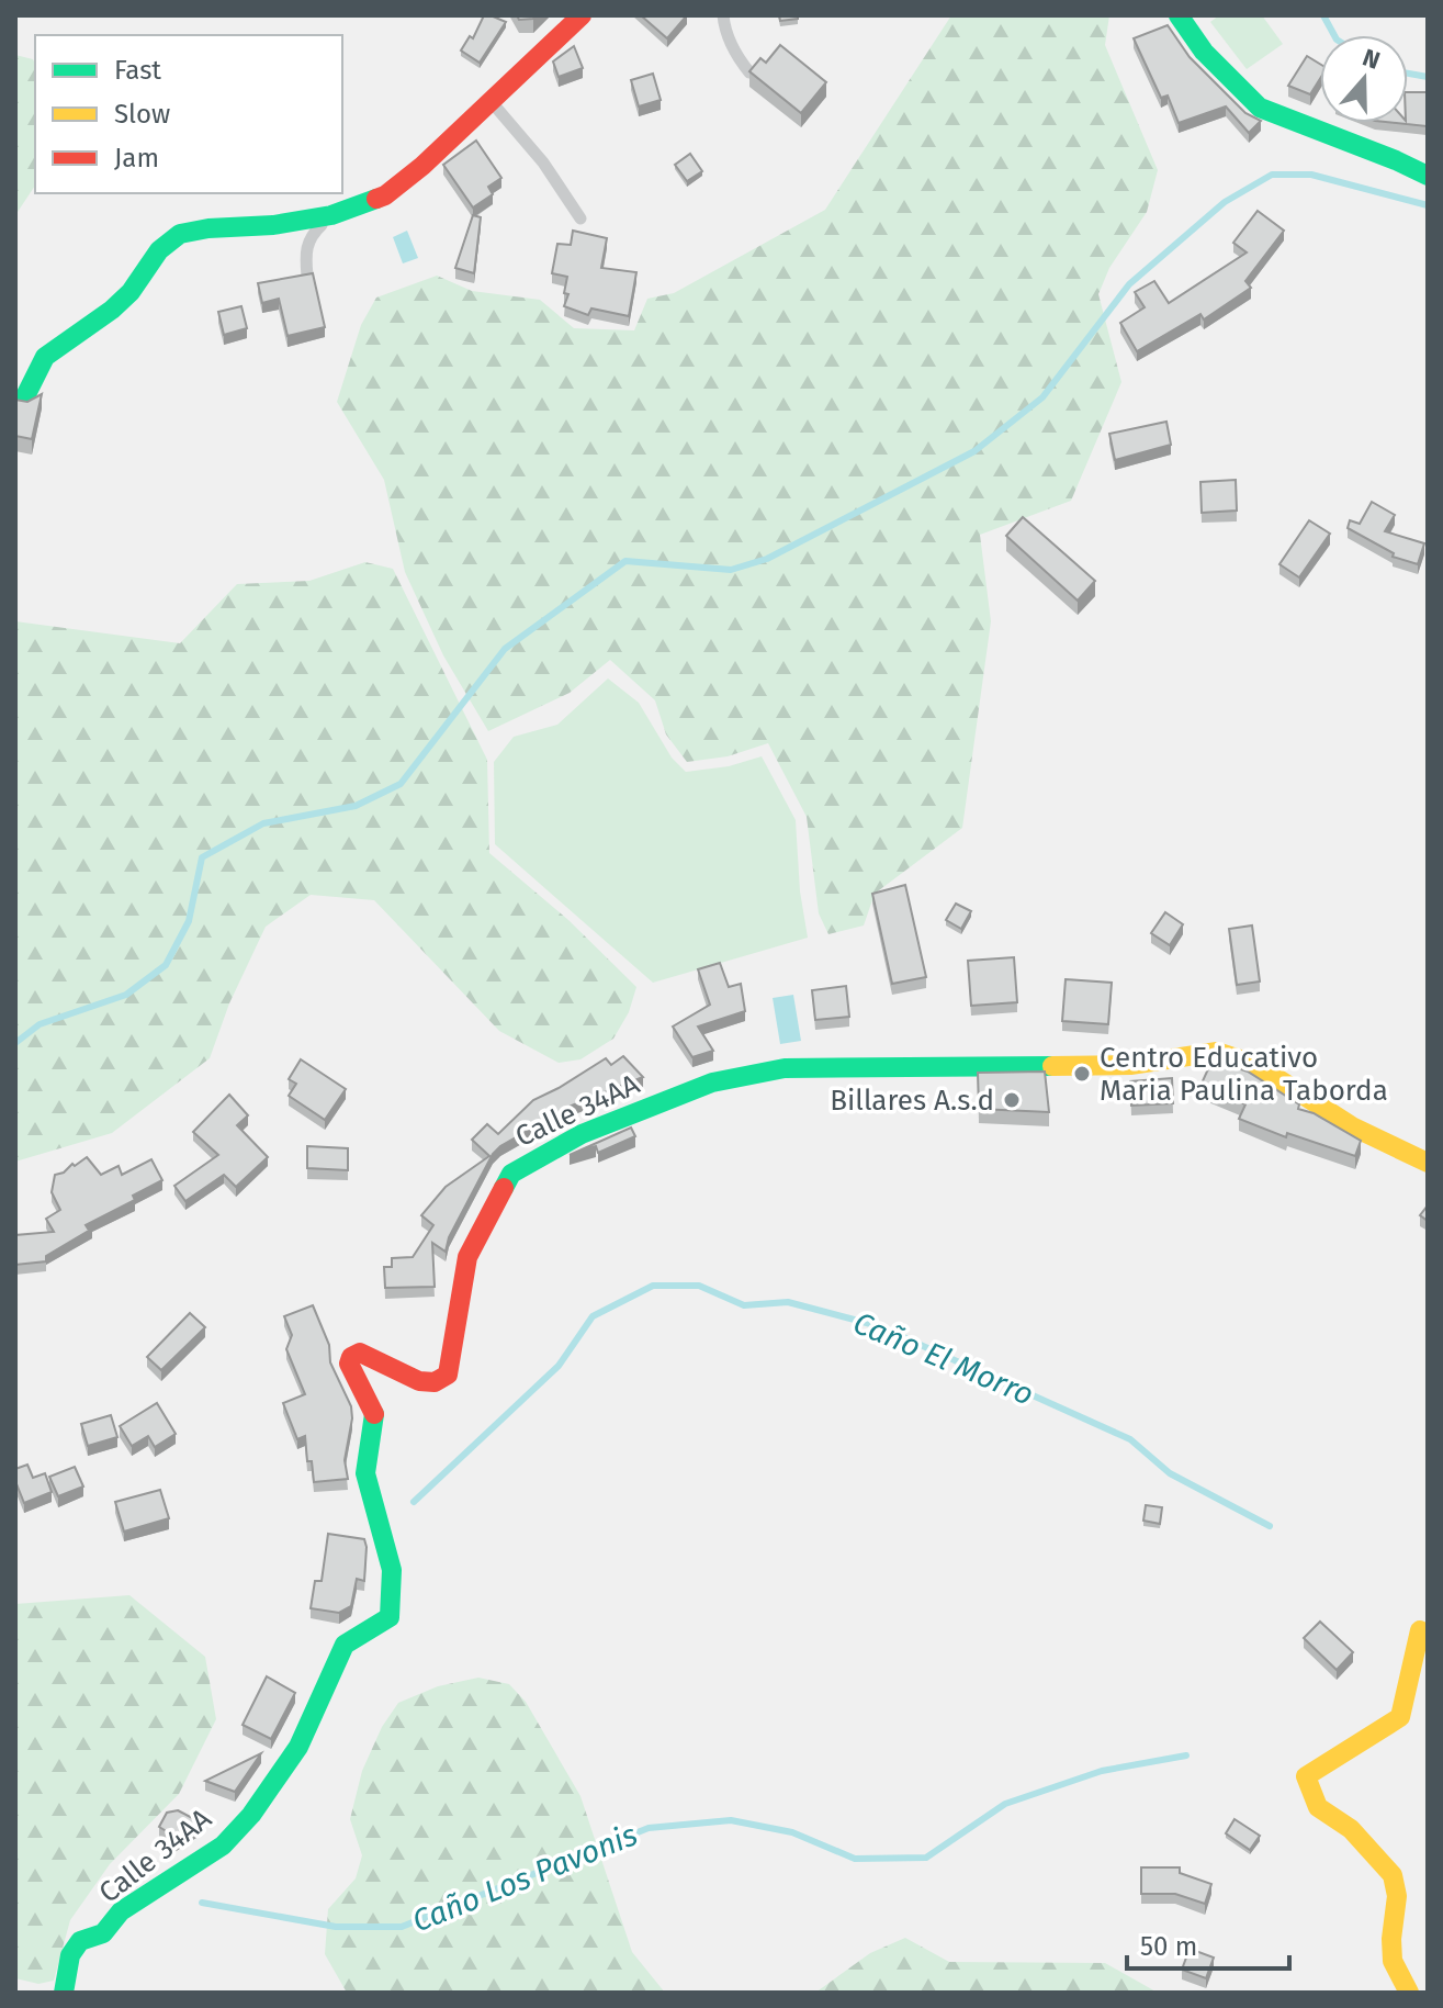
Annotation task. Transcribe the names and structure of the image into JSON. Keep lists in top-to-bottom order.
{
  "streets": {
    "street": ["Calle 34AA"]
  },
  "water": ["Caño El Morro", "Caño Los Pavonis"],
  "places": ["Centro Educativo Maria Paulina Taborda", "Billares A.s.d"],
  "legend": ["Fast", "Slow", "Jam"],
  "scale_bar": "50 m",
  "north": "top"
}
